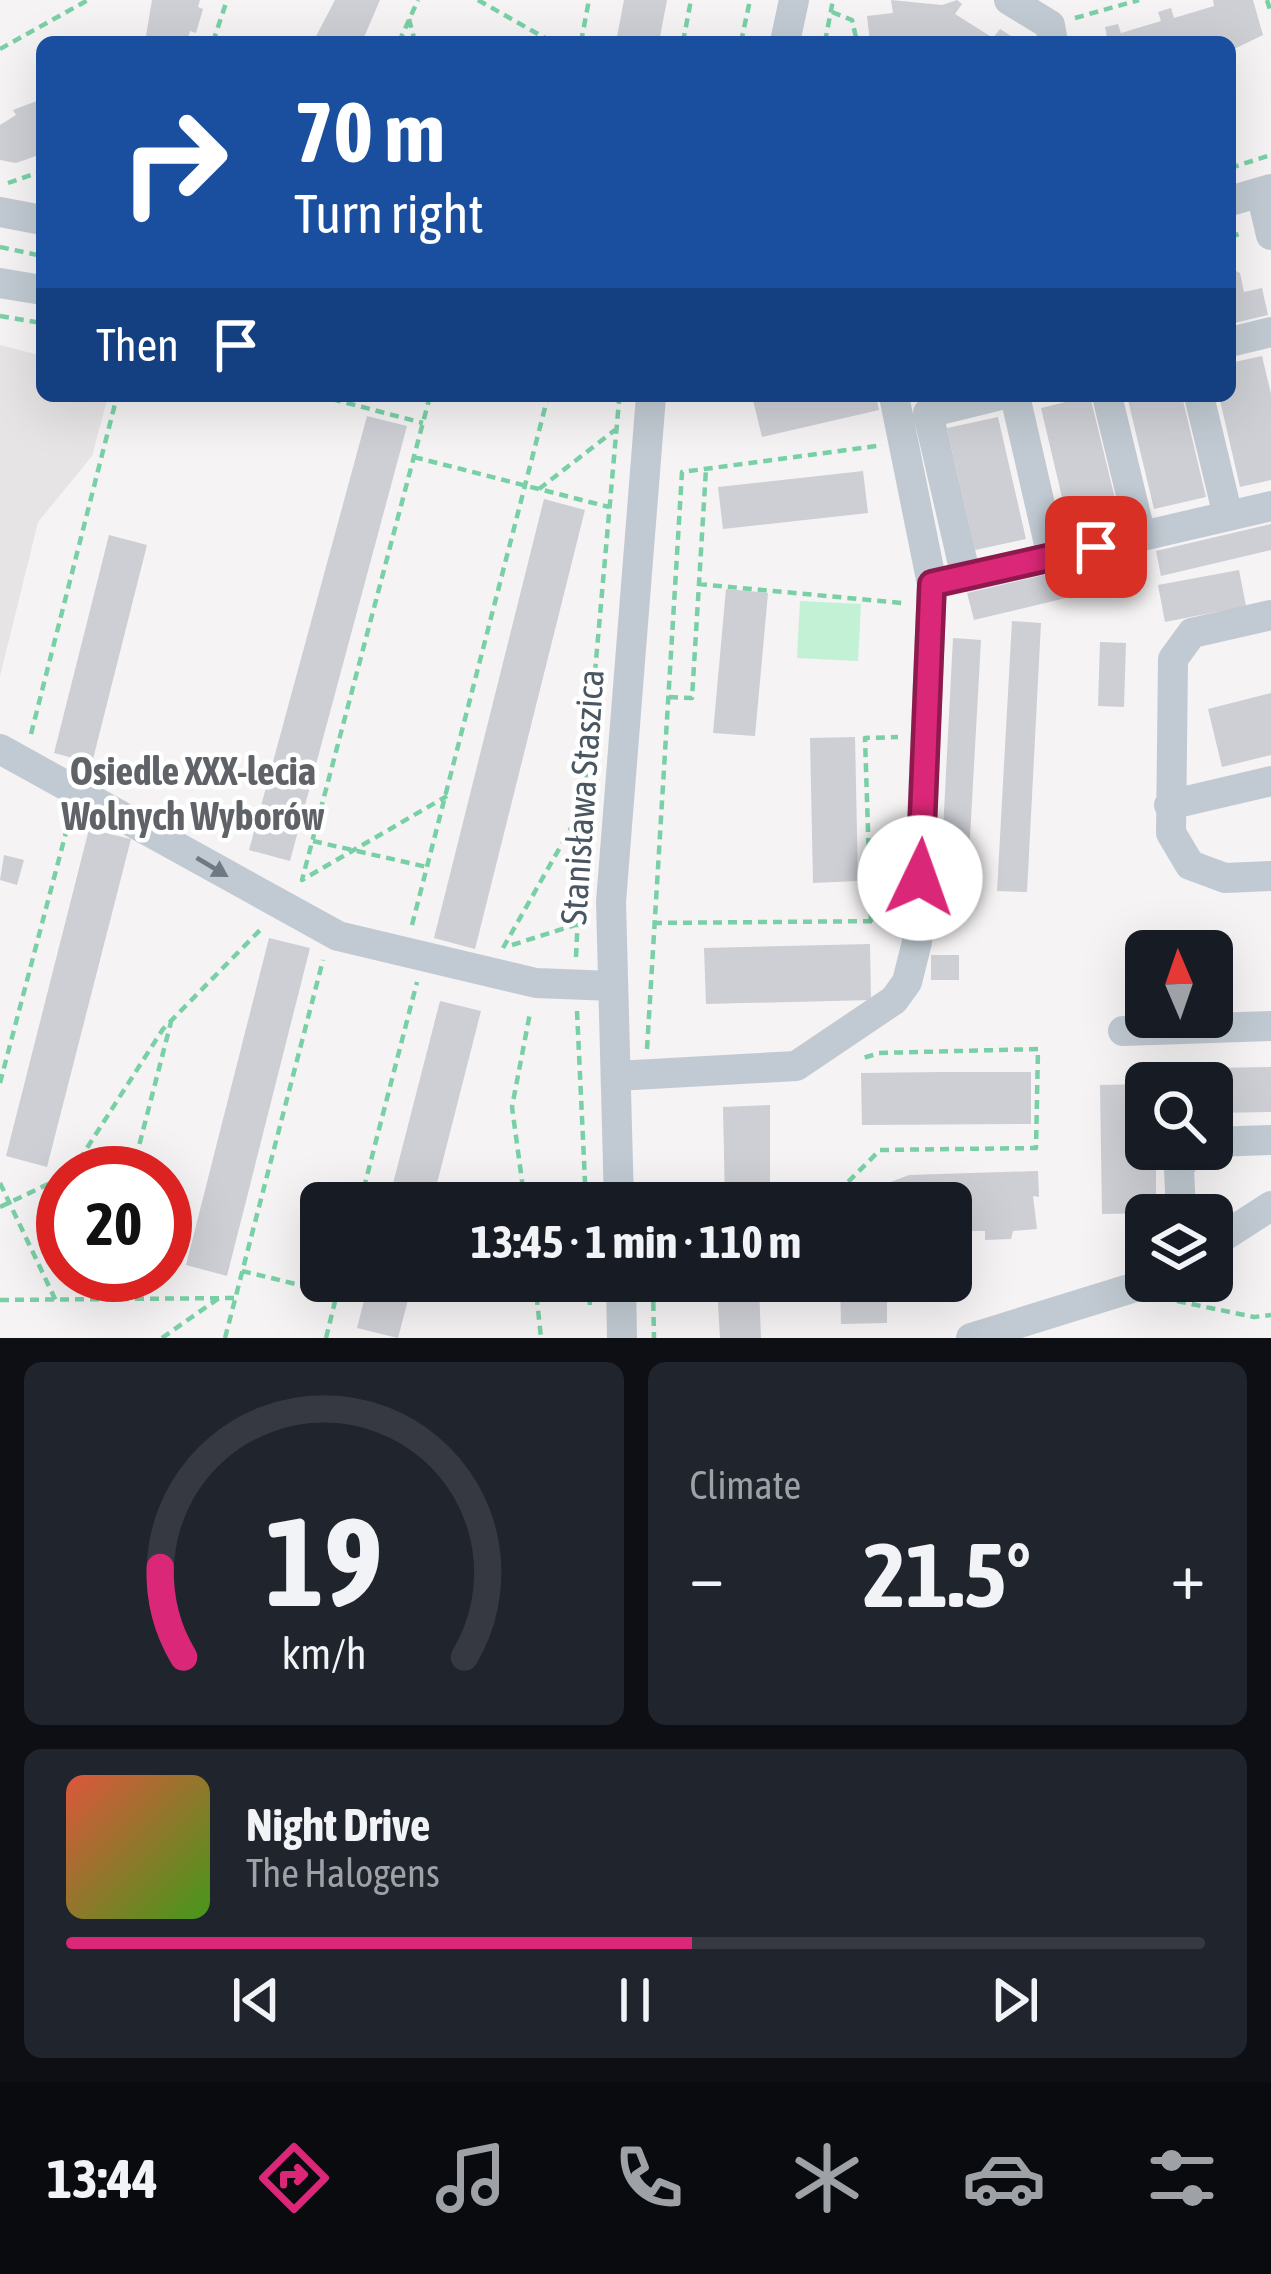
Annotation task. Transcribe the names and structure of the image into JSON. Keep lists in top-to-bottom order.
{
  "streets": {
    "street": ["Stanisława Staszica"]
  },
  "districts": ["Osiedle XXX-lecia Wolnych Wyborów"],
  "north": "top",
  "page": {
    "turn": ["70 m", "Turn right"],
    "then": "Then",
    "limit": "20",
    "trip": "13:45 · 1 min · 110 m",
    "tile": "Climate",
    "heat": ["−", "21.5°", "+"],
    "song": ["Night Drive", "The Halogens"],
    "tabs": "13:44",
    "gauge": ["19", "km/h"]
  }
}
